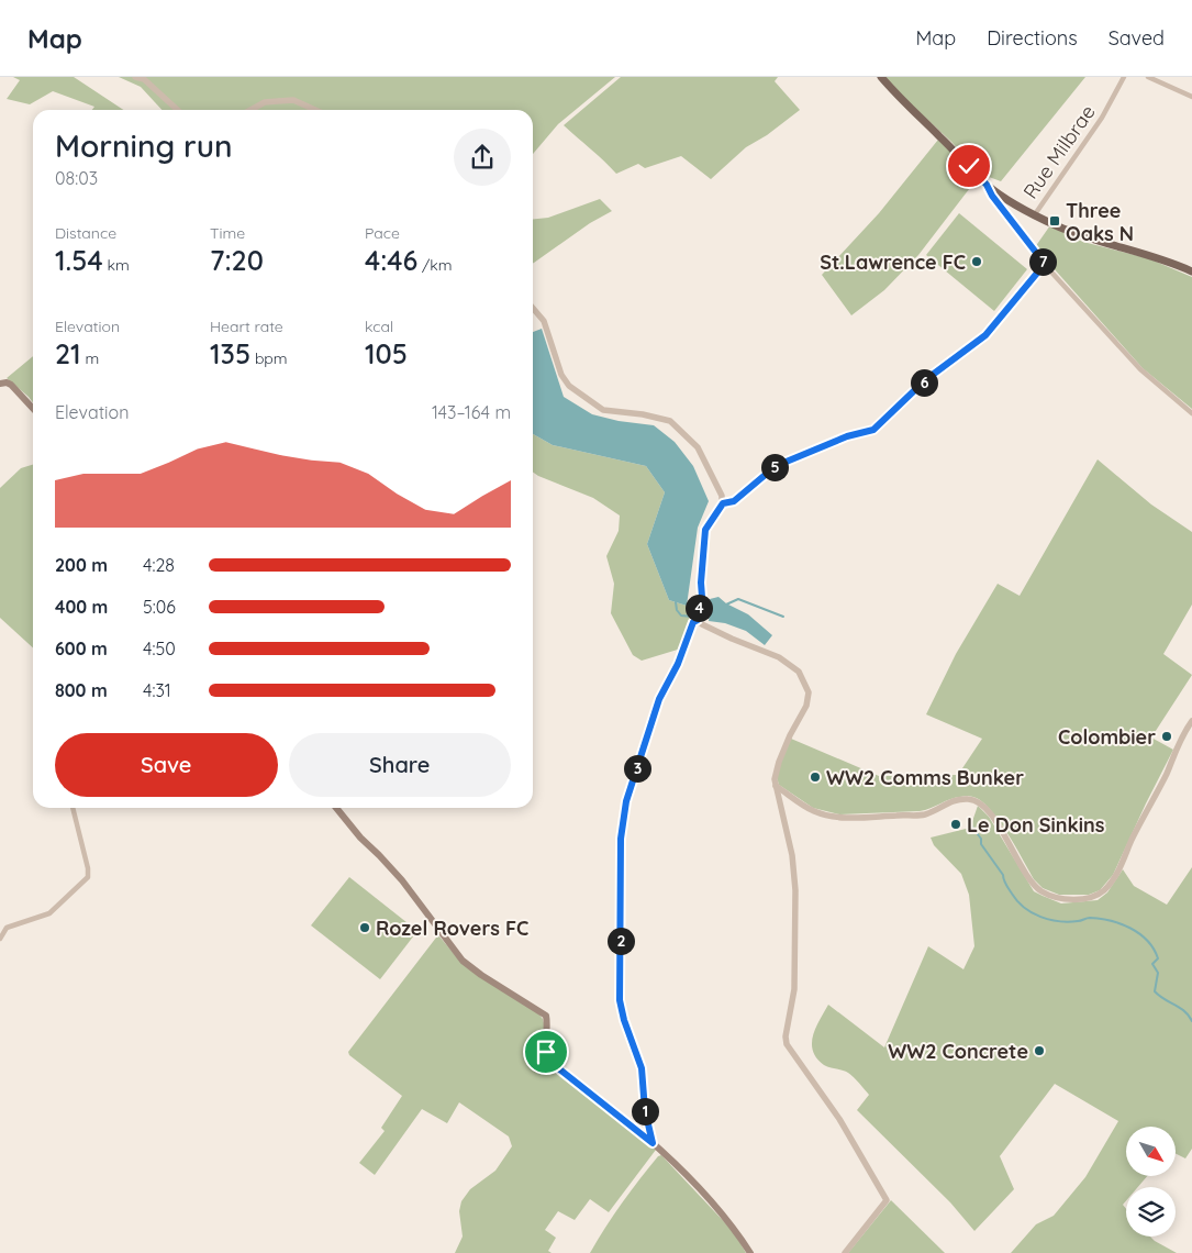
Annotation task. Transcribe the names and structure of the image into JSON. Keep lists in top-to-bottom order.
{
  "streets": {
    "street": ["Rue Milbrae"]
  },
  "places": {
    "transit": ["Three Oaks N"],
    "other": [
      "St.Lawrence FC",
      "Colombier",
      "WW2 Comms Bunker",
      "Le Don Sinkins",
      "Rozel Rovers FC",
      "WW2 Concrete"
    ]
  },
  "north": "bottom right",
  "page": {
    "header": "Map",
    "nav": ["Map", "Directions", "Saved"],
    "heading": ["Morning run", "08:03"],
    "stats": [
      ["Distance", "1.54 km"],
      ["Time", "7:20"],
      ["Pace", "4:46 /km"],
      ["Elevation", "21 m"],
      ["Heart rate", "135 bpm"],
      ["kcal", "105"]
    ],
    "pins": [
      "7",
      "6",
      "5",
      "4",
      "3",
      "2",
      "1"
    ],
    "chart": ["Elevation", "143–164 m"],
    "list": [
      {
        "name": "200 m",
        "note": "4:28"
      },
      {
        "name": "400 m",
        "note": "5:06"
      },
      {
        "name": "600 m",
        "note": "4:50"
      },
      {
        "name": "800 m",
        "note": "4:31"
      }
    ],
    "buttons": ["Save", "Share"]
  }
}
